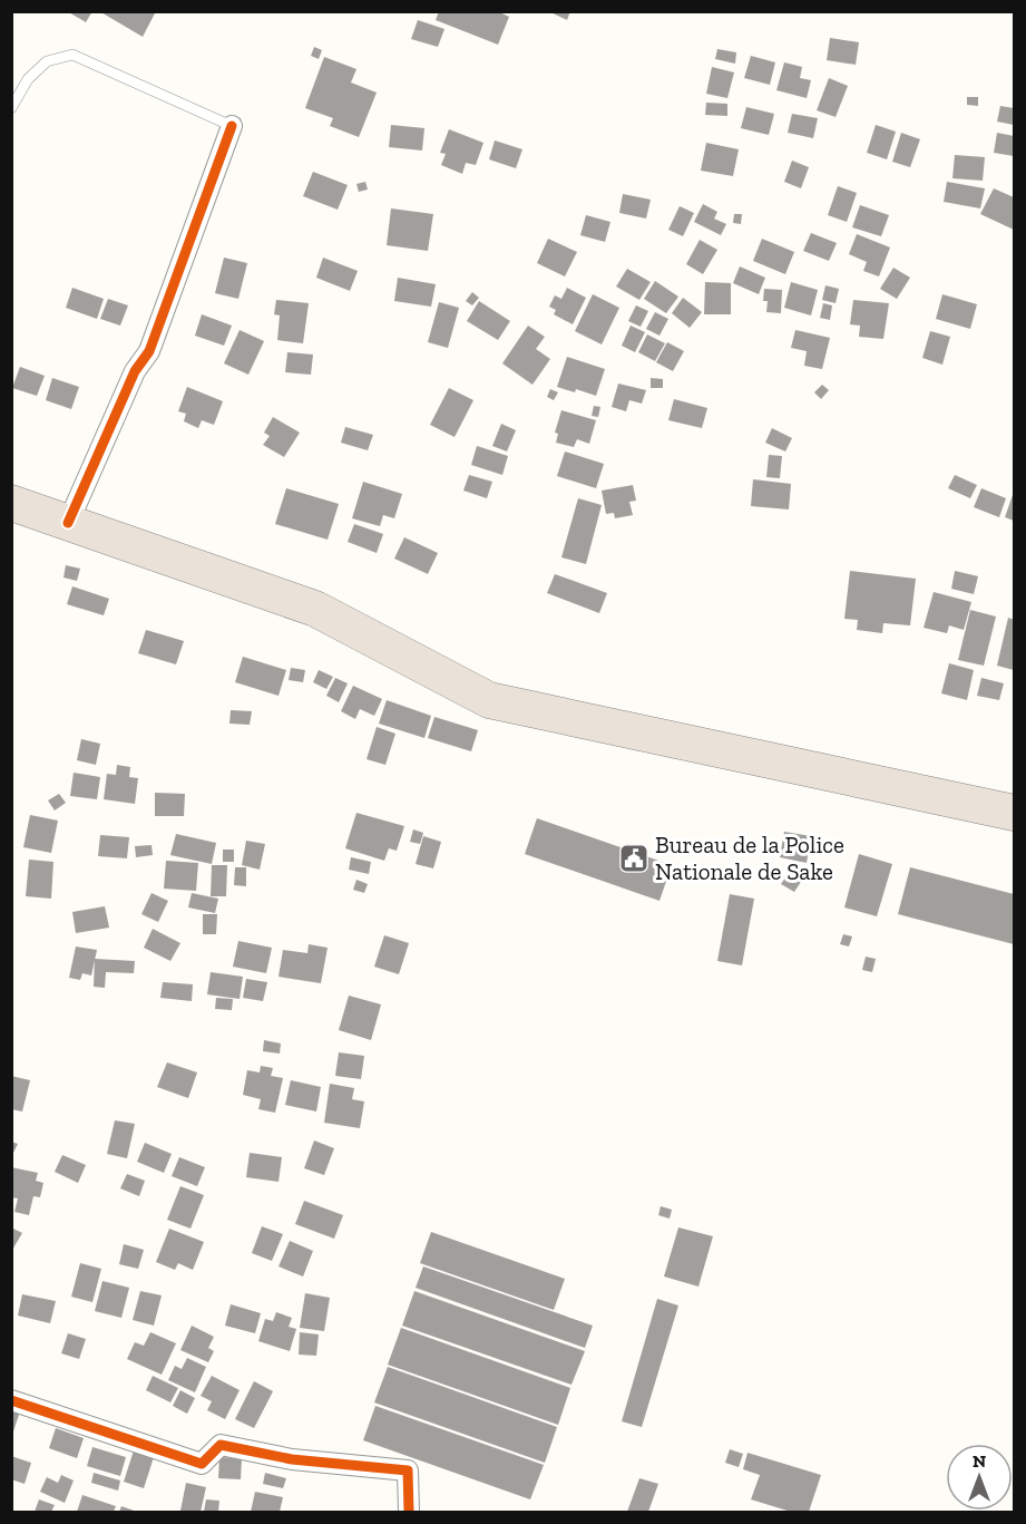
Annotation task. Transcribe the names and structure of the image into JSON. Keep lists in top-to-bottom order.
{
  "places": {
    "public building": ["Bureau de la Police Nationale de Sake"]
  },
  "north": "top"
}
